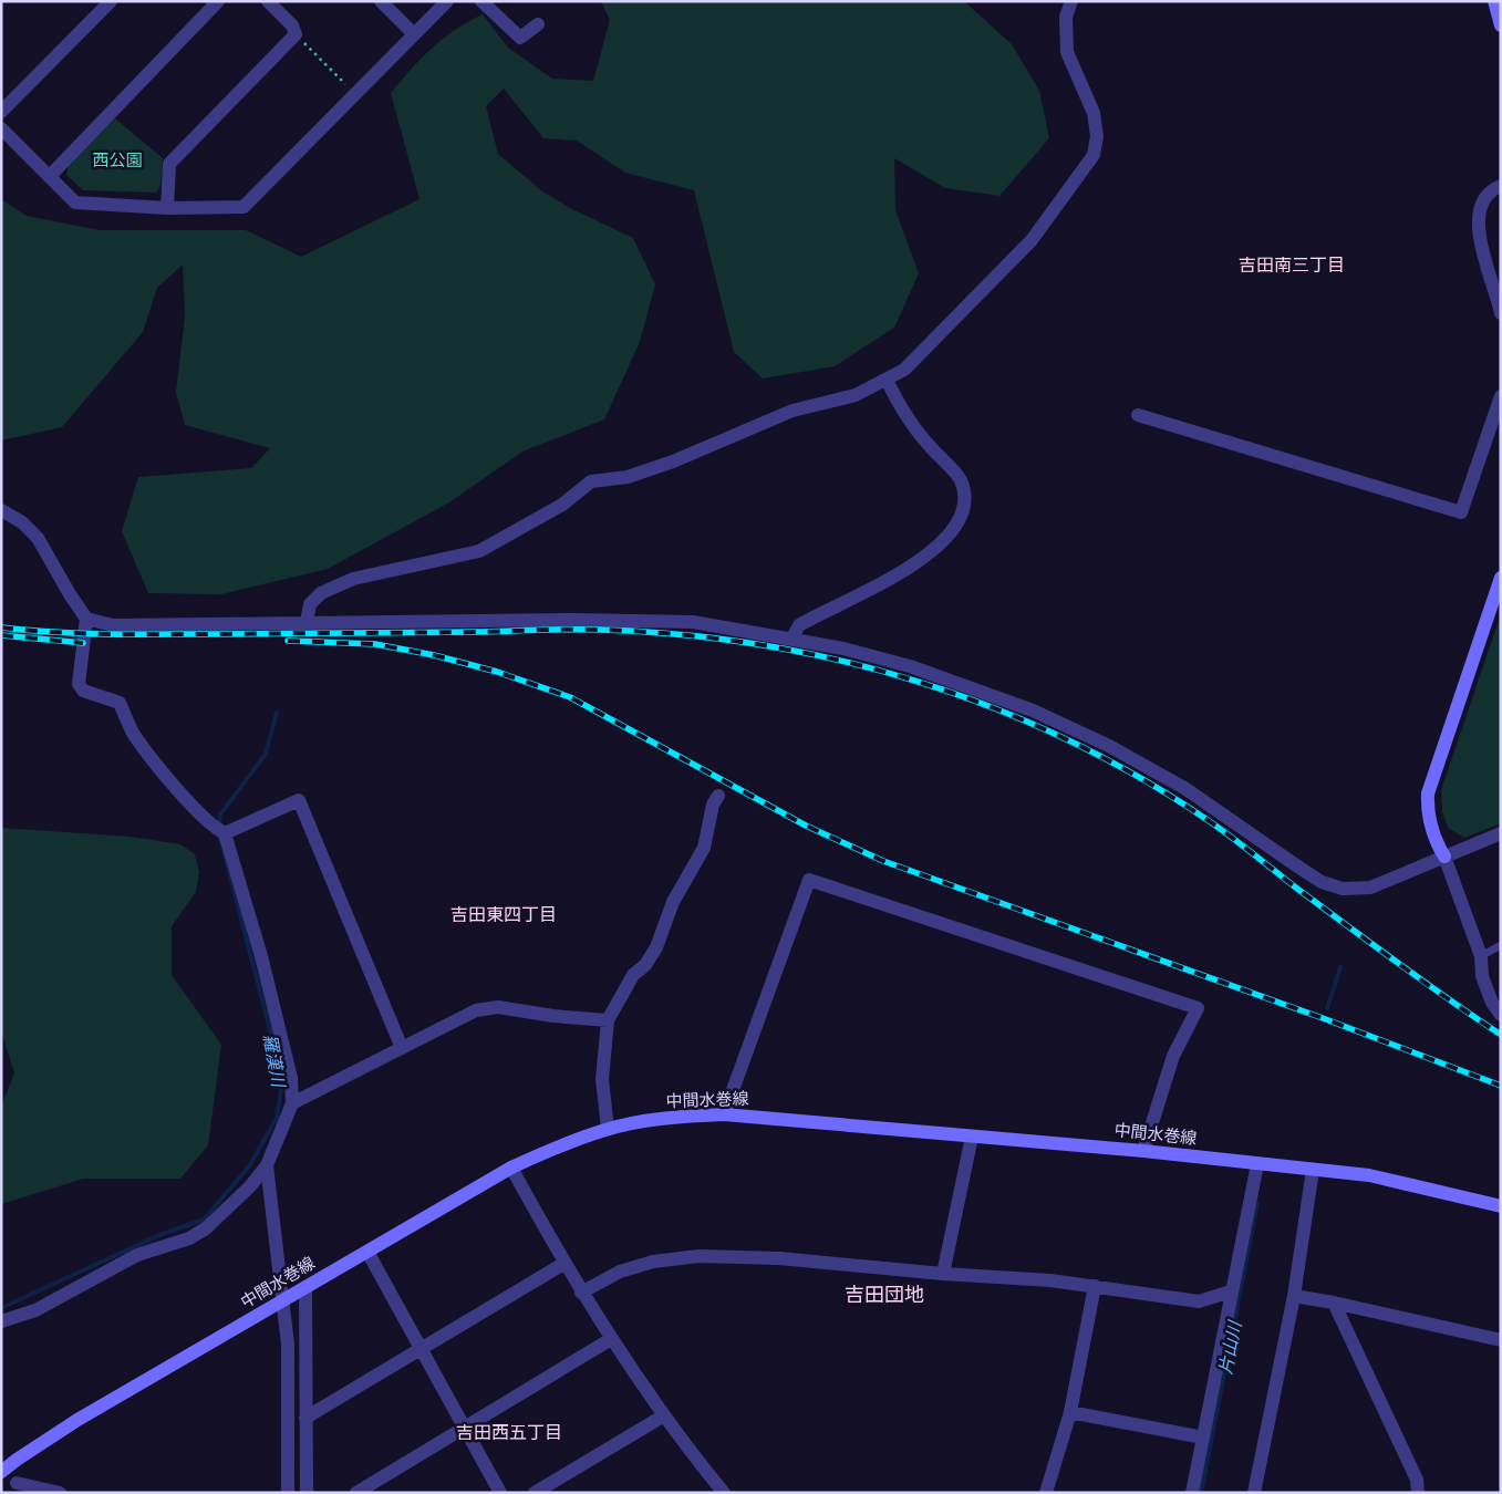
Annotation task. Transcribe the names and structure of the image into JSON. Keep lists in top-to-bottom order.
{
  "streets": {
    "main road": ["中間水巻線"]
  },
  "districts": [
    "吉田南三丁目",
    "吉田東四丁目",
    "吉田団地",
    "吉田西五丁目"
  ],
  "water": ["羅漢川", "片山川"],
  "parks": ["西公園"]
}
